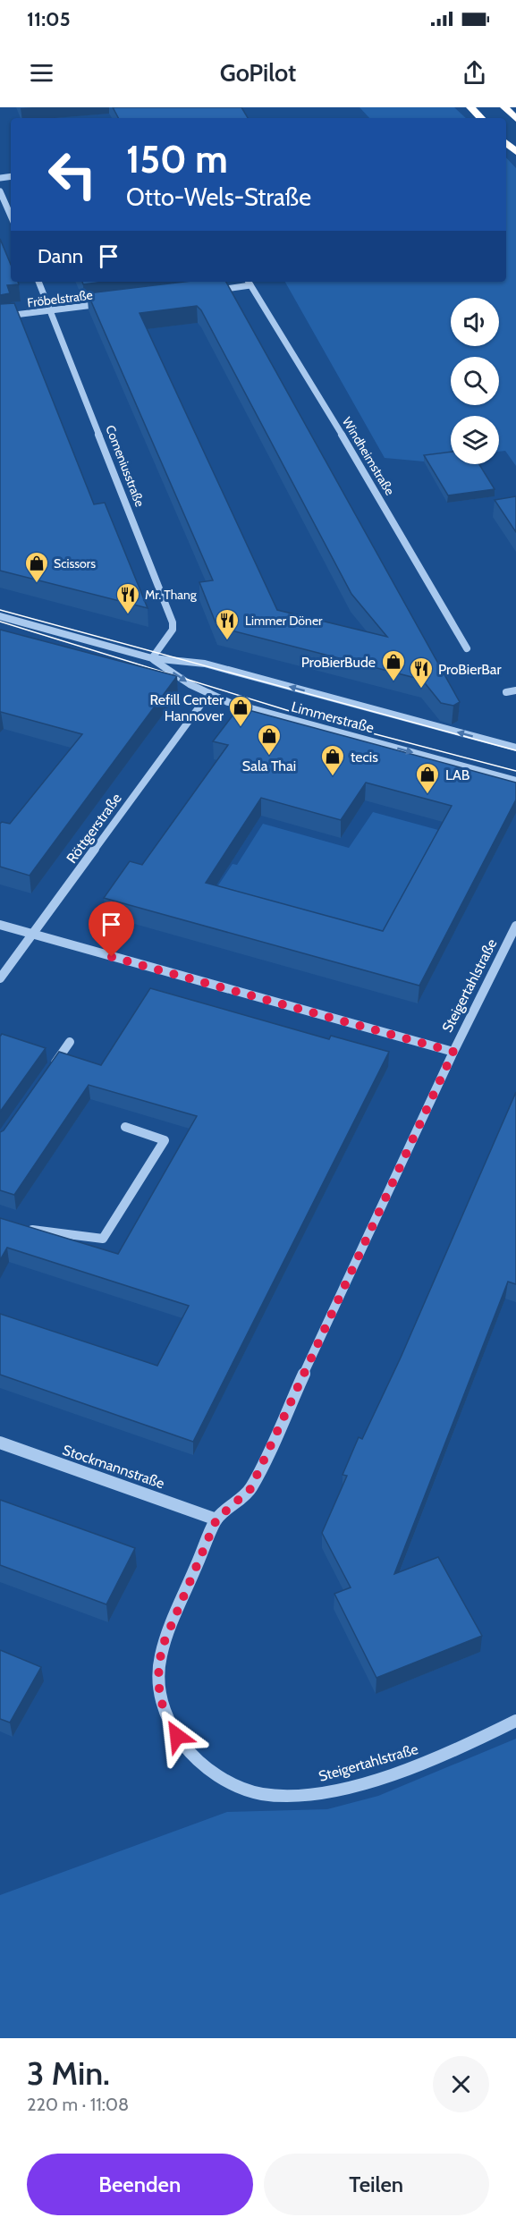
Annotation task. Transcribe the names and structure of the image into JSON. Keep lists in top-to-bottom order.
{
  "streets": {
    "street": [
      "Fröbelstraße",
      "Windheimstraße",
      "Comeniusstraße",
      "Limmerstraße",
      "Röttgerstraße",
      "Steigertahlstraße",
      "Stockmannstraße"
    ]
  },
  "crossings": [
    ["Fröbelstraße", "Comeniusstraße"],
    ["Comeniusstraße", "Limmerstraße"],
    ["Limmerstraße", "Röttgerstraße"],
    ["Steigertahlstraße", "Stockmannstraße"]
  ],
  "places": {
    "shop": [
      "Scissors",
      "ProBierBude",
      "Refill Center Hannover",
      "Sala Thai",
      "tecis",
      "LAB"
    ],
    "restaurant": ["Mr. Thang", "Limmer Döner", "ProBierBar"]
  },
  "page": {
    "status": "11:05",
    "header": "GoPilot",
    "turn": ["150 m", "Otto-Wels-Straße"],
    "then": "Dann",
    "heading": ["3 Min.", "220 m · 11:08"],
    "buttons": ["Beenden", "Teilen"]
  }
}
